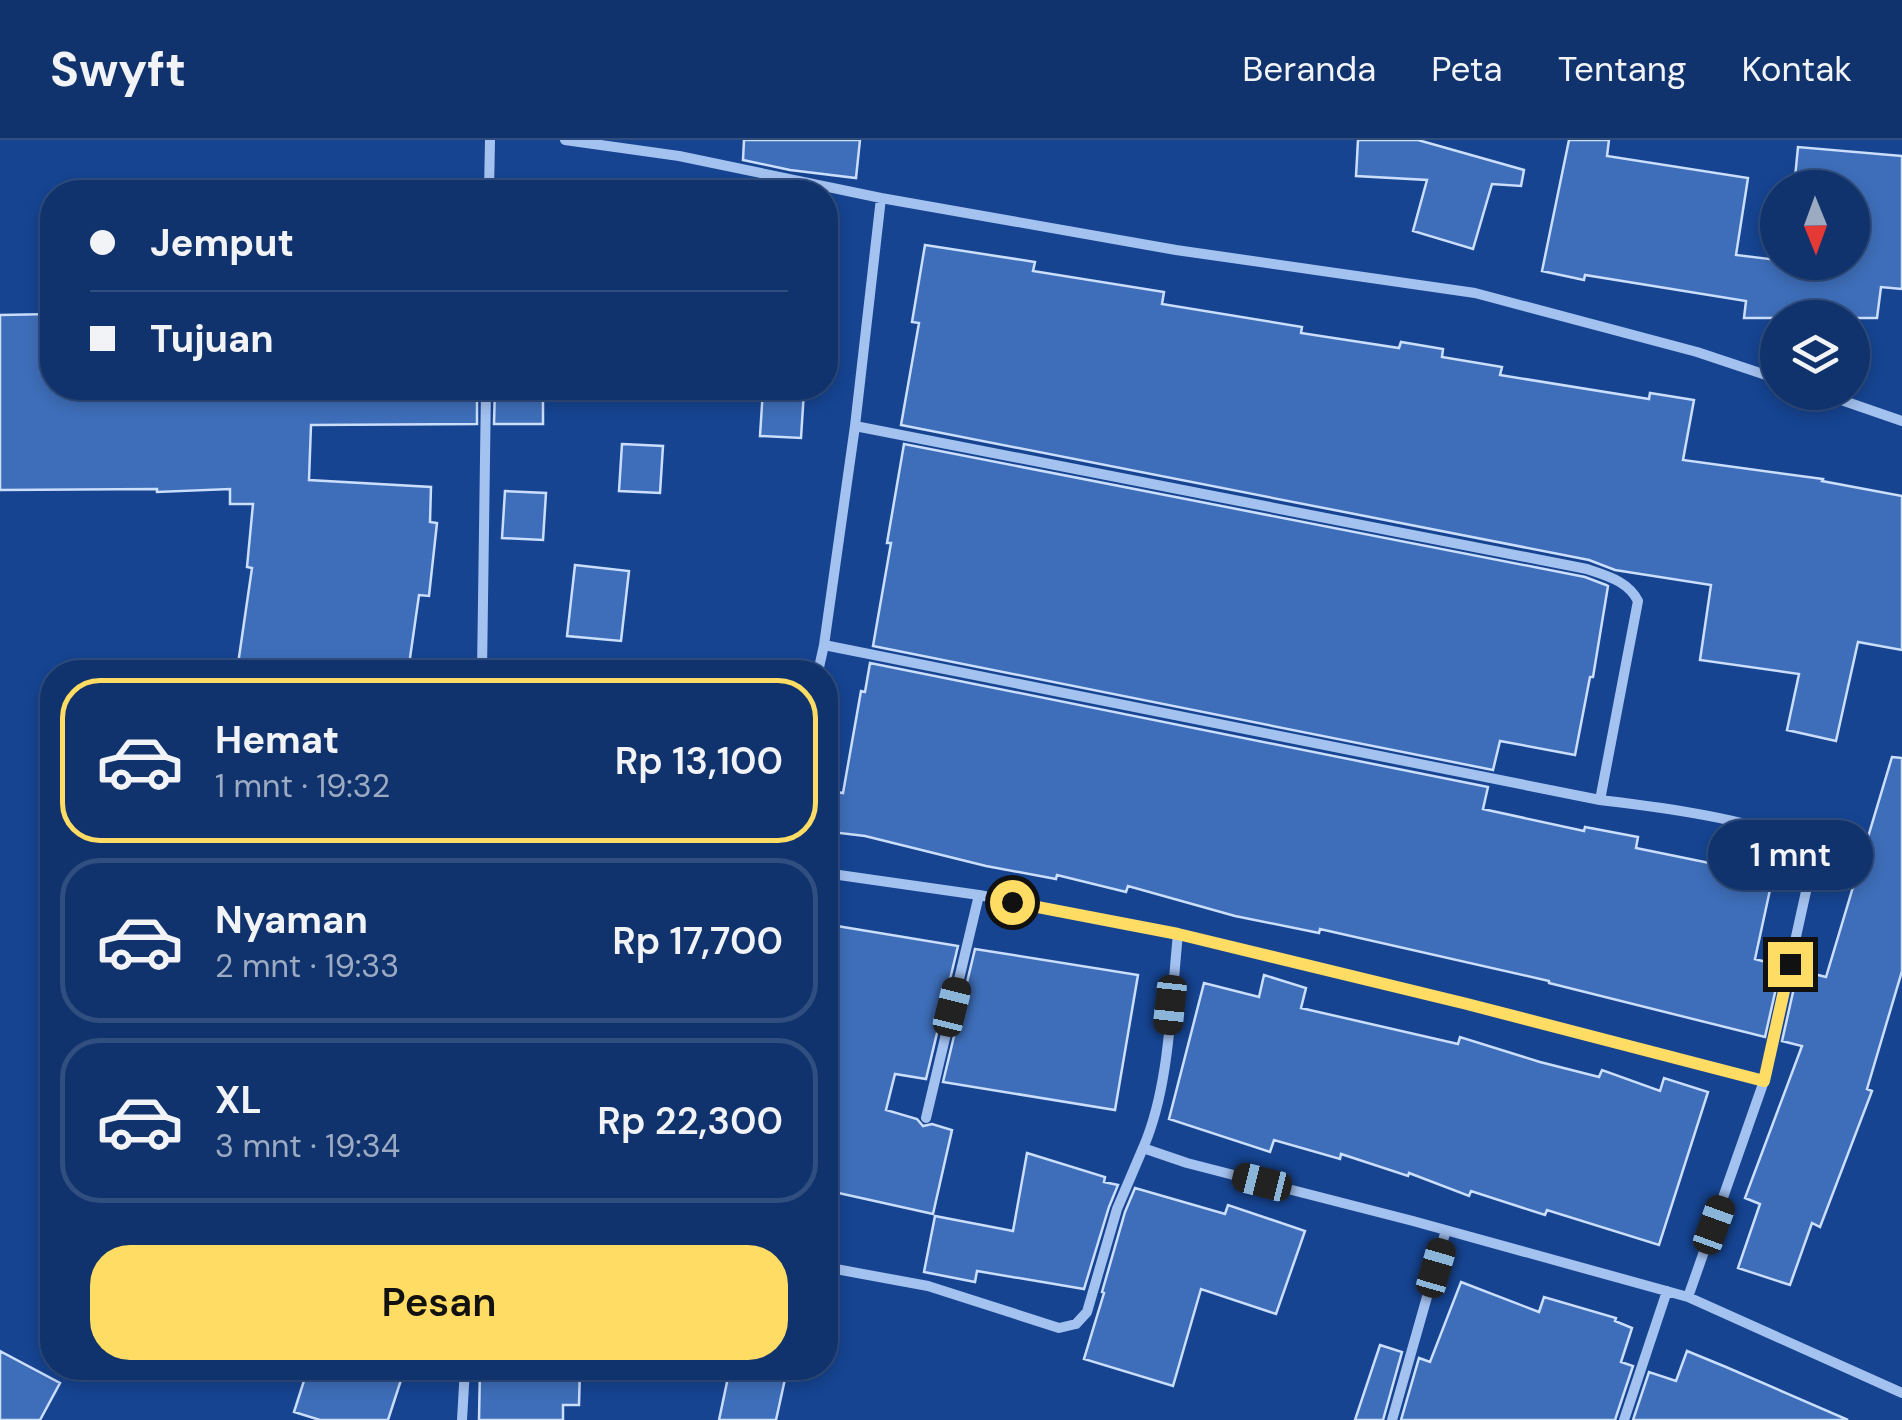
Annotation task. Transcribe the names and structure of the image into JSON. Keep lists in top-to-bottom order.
{
  "north": "bottom",
  "page": {
    "header": "Swyft",
    "nav": [
      "Beranda",
      "Peta",
      "Tentang",
      "Kontak"
    ],
    "banner": ["Jemput", "Tujuan"],
    "list": [
      {
        "name": "Hemat",
        "note": "1 mnt · 19:32",
        "value": "Rp 13,100"
      },
      {
        "name": "Nyaman",
        "note": "2 mnt · 19:33",
        "value": "Rp 17,700"
      },
      {
        "name": "XL",
        "note": "3 mnt · 19:34",
        "value": "Rp 22,300"
      }
    ],
    "bubble": "1 mnt",
    "buttons": "Pesan"
  }
}
